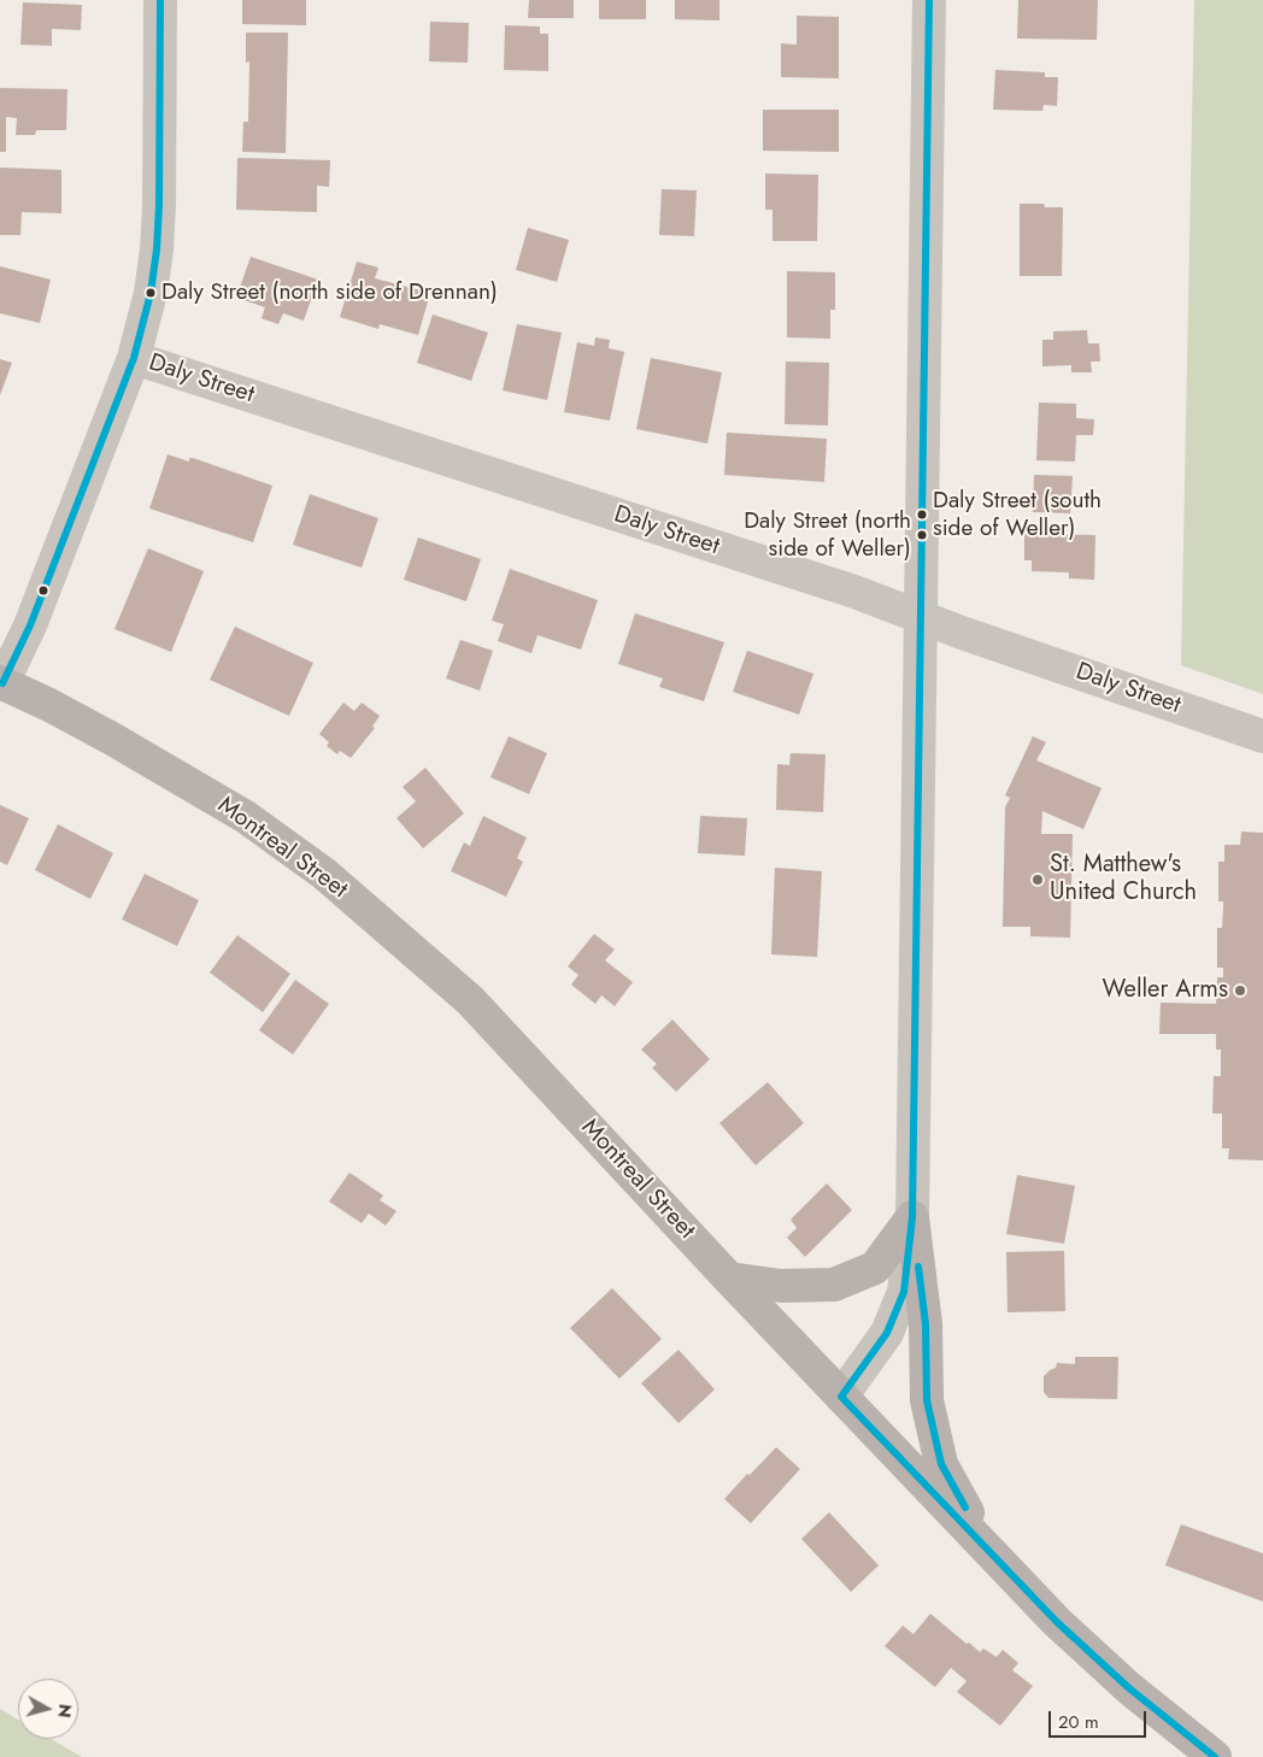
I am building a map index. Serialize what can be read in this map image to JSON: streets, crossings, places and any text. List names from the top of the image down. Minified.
{"streets":{"main road":["Montreal Street"],"street":["Daly Street"]},"places":["Daly Street (north side of Drennan)","Daly Street (south side of Weller)","Daly Street (north side of Weller)","St. Matthew's United Church","Weller Arms"],"scale_bar":"20 m","north":"right"}
